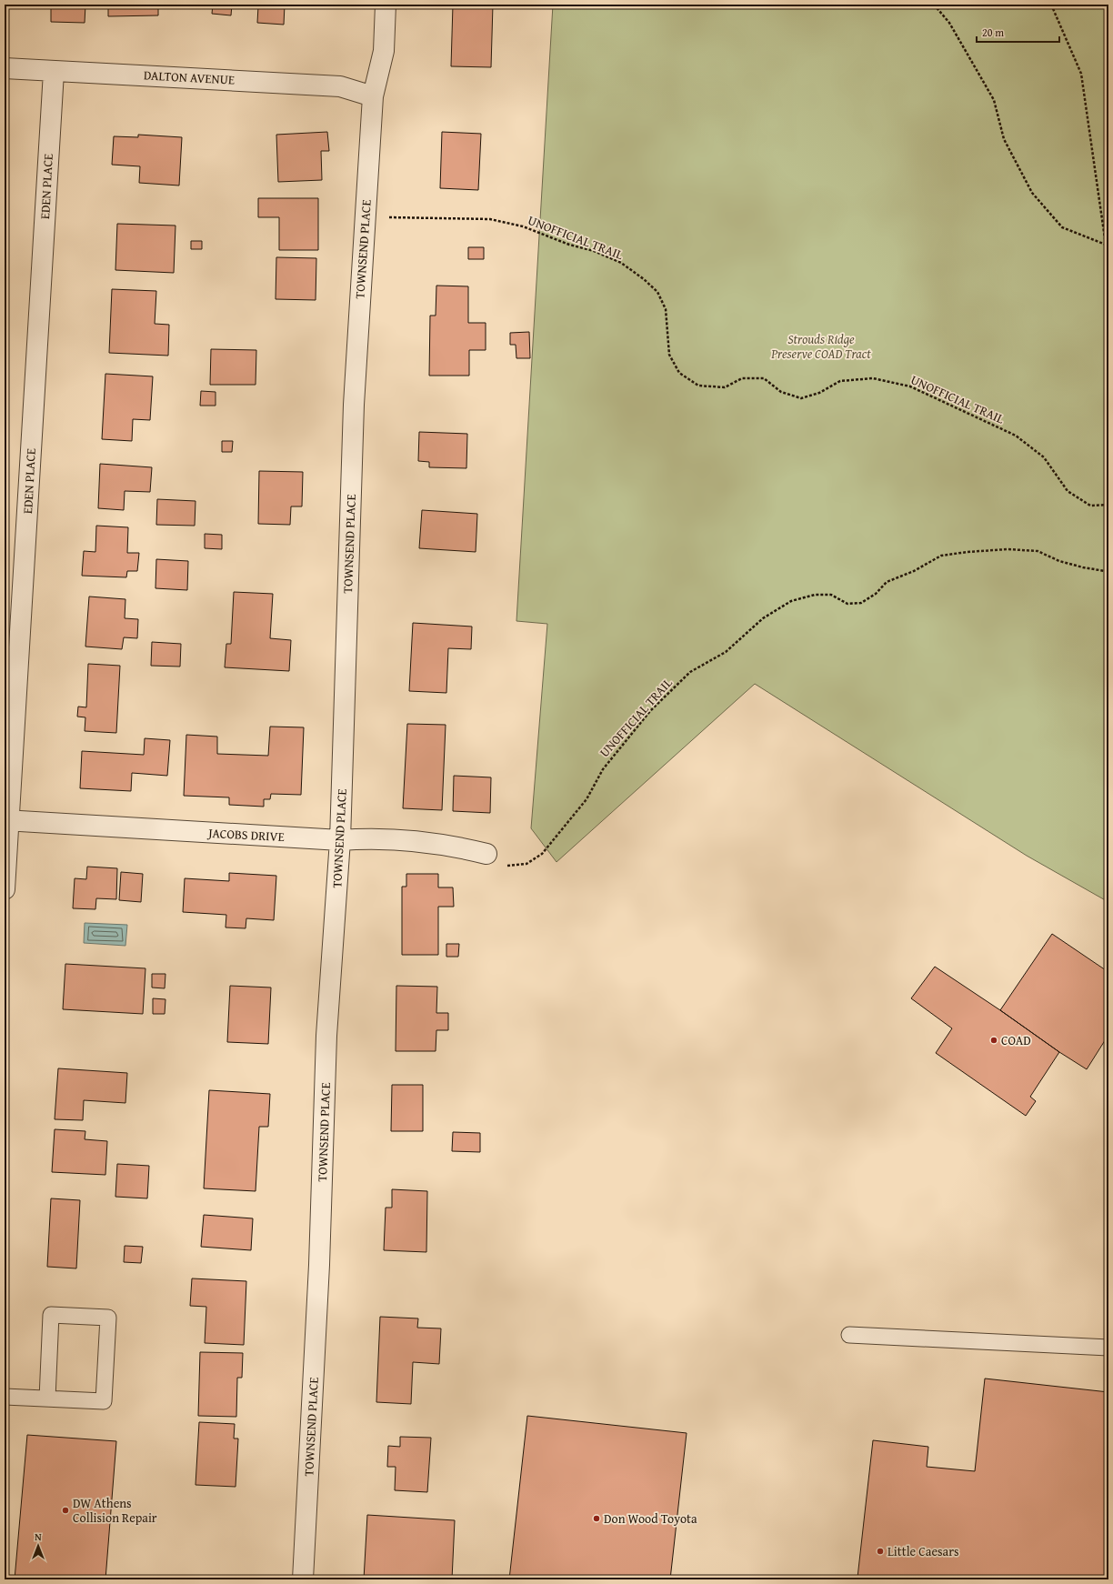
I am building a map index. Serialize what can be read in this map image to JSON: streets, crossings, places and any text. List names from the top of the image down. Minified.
{"streets":{"street":["DALTON AVENUE","EDEN PLACE","TOWNSEND PLACE","JACOBS DRIVE"],"path":["UNOFFICIAL TRAIL"]},"crossings":[["DALTON AVENUE","EDEN PLACE"],["DALTON AVENUE","TOWNSEND PLACE"],["EDEN PLACE","JACOBS DRIVE"],["UNOFFICIAL TRAIL","TOWNSEND PLACE"],["UNOFFICIAL TRAIL","JACOBS DRIVE"],["TOWNSEND PLACE","JACOBS DRIVE"]],"parks":["Strouds Ridge Preserve COAD Tract"],"places":["COAD","DW Athens Collision Repair","Don Wood Toyota","Little Caesars"],"scale_bar":"20 m","north":"top"}
